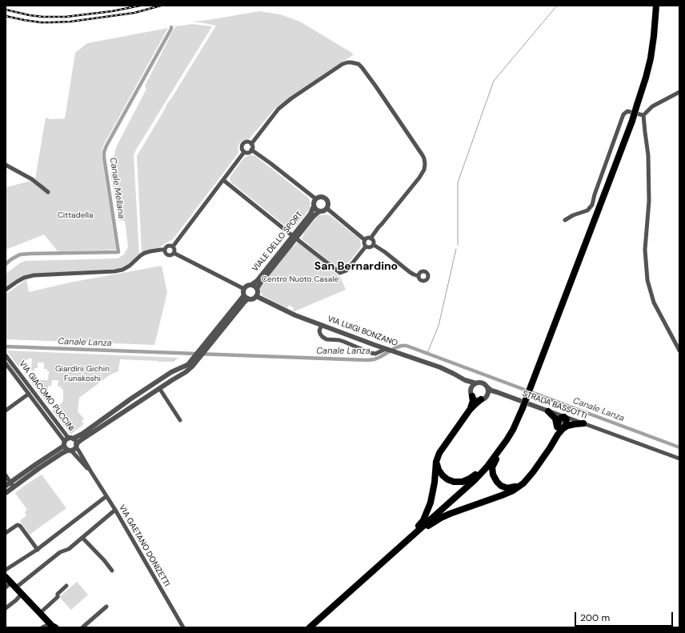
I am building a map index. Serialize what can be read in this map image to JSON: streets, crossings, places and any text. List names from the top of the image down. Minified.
{"streets":{"street":["VIALE DELLO SPORT","VIA LUIGI BONZANO","VIA GIACOMO PUCCINI","STRADA BASSOTTI","VIA GAETANO DONIZETTI"]},"crossings":[["VIALE DELLO SPORT","VIA LUIGI BONZANO"],["VIA LUIGI BONZANO","STRADA BASSOTTI"],["VIA GIACOMO PUCCINI","VIA GAETANO DONIZETTI"]],"districts":["San Bernardino"],"water":["Canale Mellana","Canale Lanza"],"parks":["Cittadella","Centro Nuoto Casale","Giardini Gichin Funakoshi"],"scale_bar":"200 m"}
